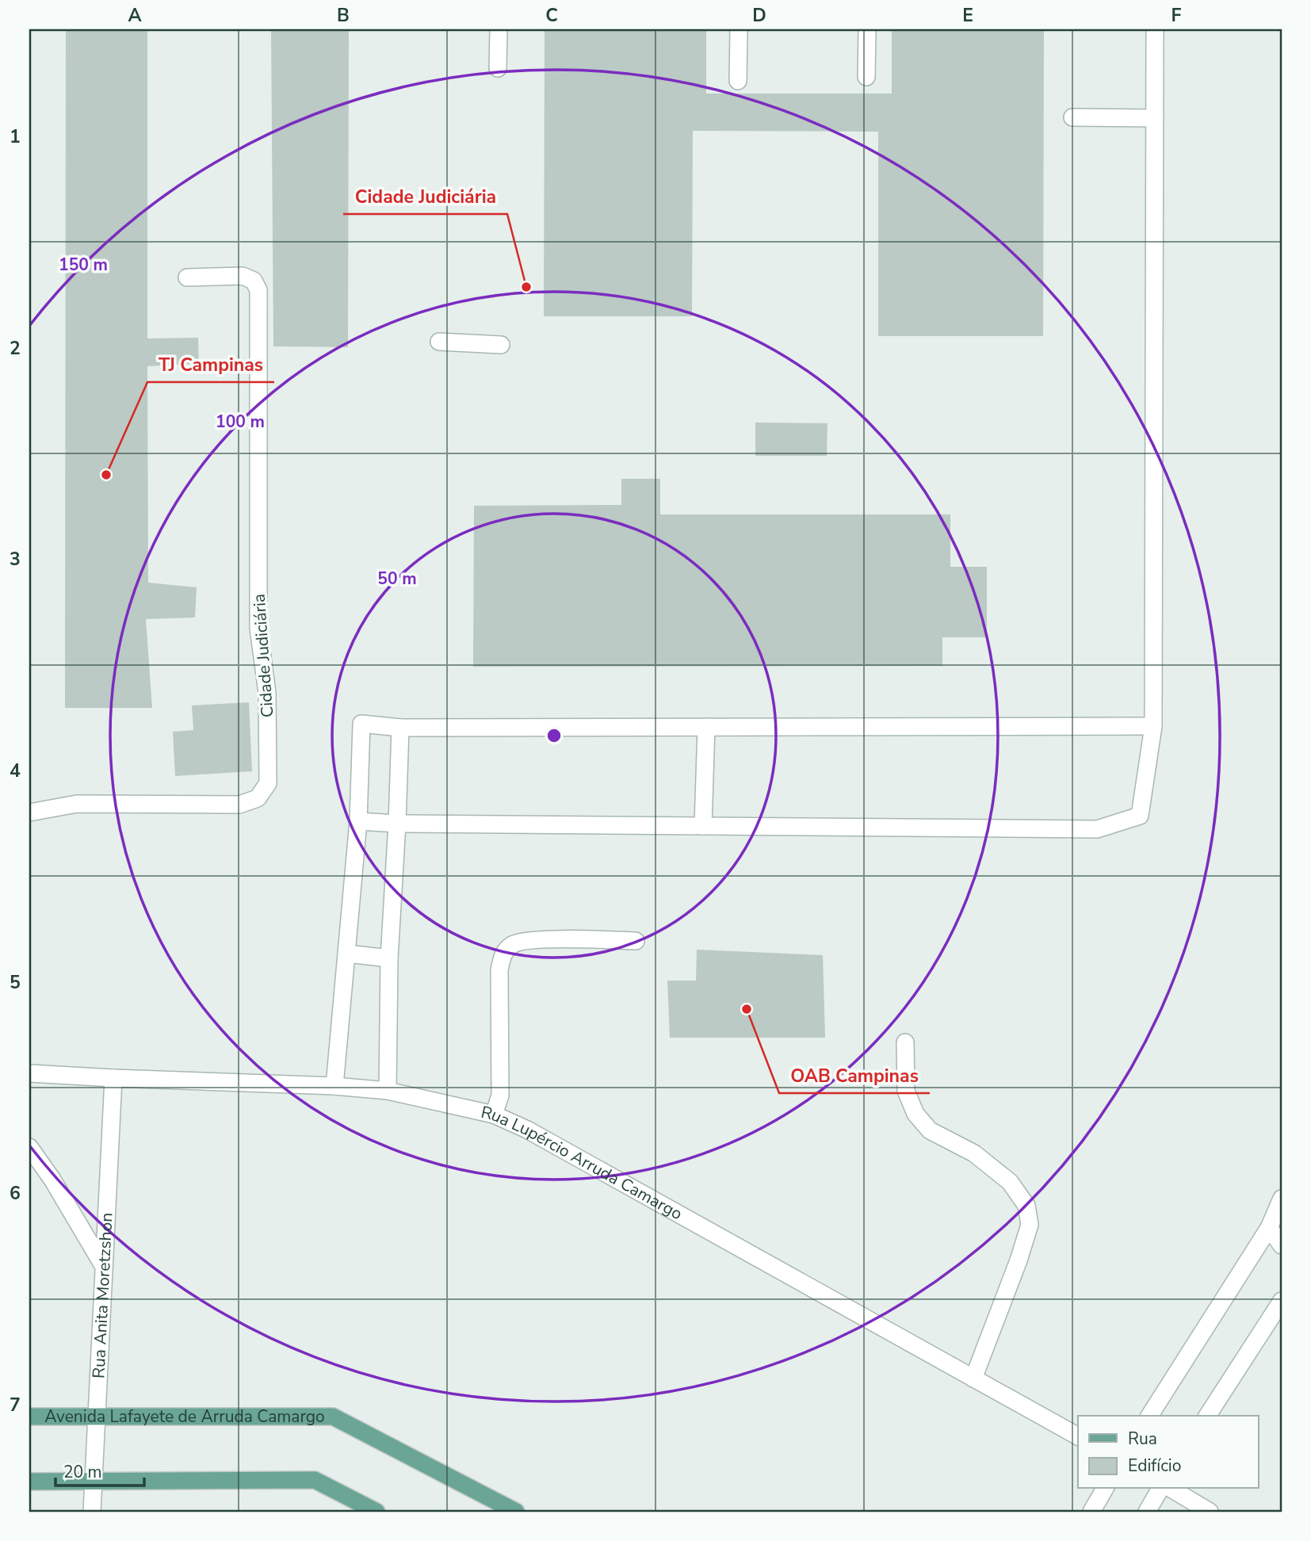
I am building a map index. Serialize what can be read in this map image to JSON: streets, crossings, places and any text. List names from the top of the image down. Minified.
{"streets":{"main road":["Avenida Lafayete de Arruda Camargo"],"street":["Cidade Judiciária","Rua Lupércio Arruda Camargo","Rua Anita Moretzshon"]},"crossings":[["Rua Lupércio Arruda Camargo","Rua Anita Moretzshon"],["Rua Anita Moretzshon","Avenida Lafayete de Arruda Camargo"]],"places":["Cidade Judiciária","TJ Campinas","OAB Campinas"],"legend":["Rua","Edifício"],"scale_bar":"20 m","grid":{"columns":["A","B","C","D","E","F"],"rows":["1","2","3","4","5","6","7"]},"rings":["150 m","100 m","50 m"]}
